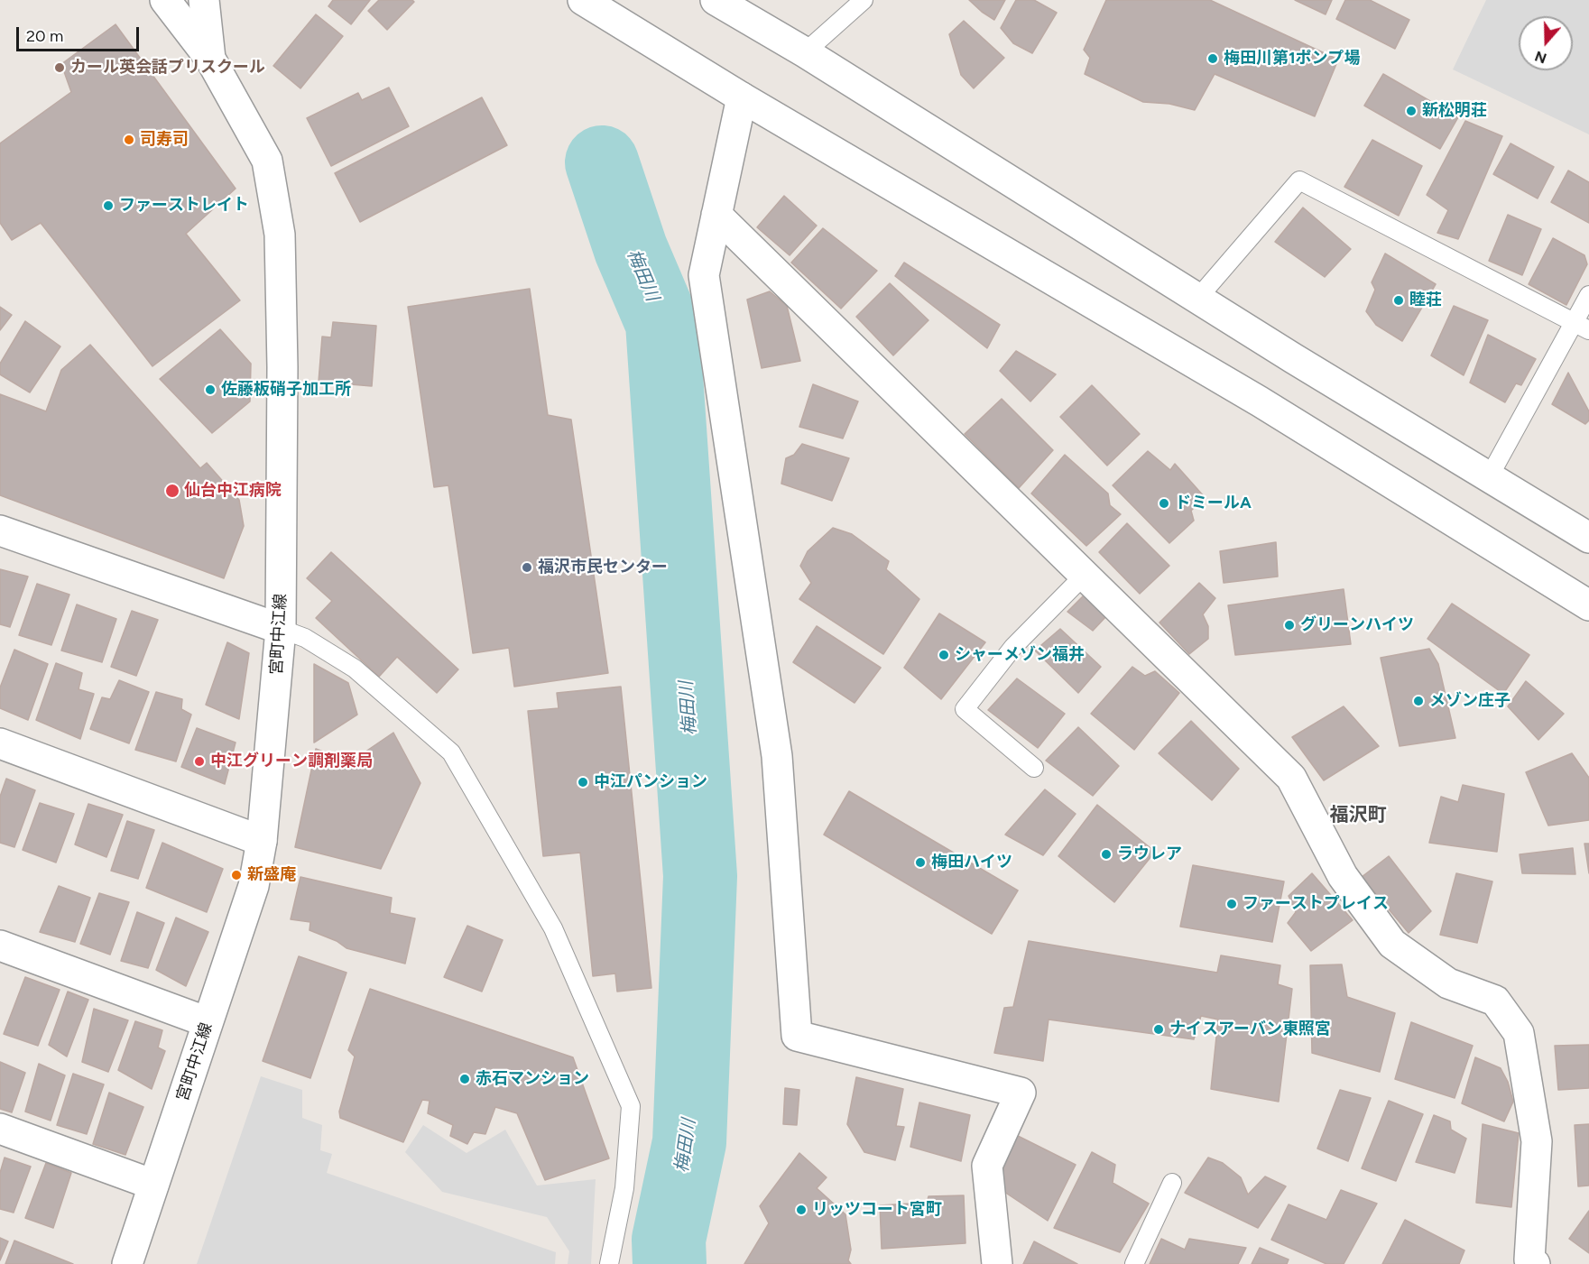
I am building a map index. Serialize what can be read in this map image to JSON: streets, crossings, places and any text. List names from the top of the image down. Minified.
{"streets":{"street":["宮町中江線"]},"districts":["福沢町"],"water":["梅田川"],"places":["梅田川第1ポンプ場","カール英会話プリスクール","新松明荘","司寿司","ファーストレイト","睦荘","佐藤板硝子加工所","仙台中江病院","ドミールA","福沢市民センター","グリーンハイツ","シャーメゾン福井","メゾン庄子","中江グリーン調剤薬局","中江パンション","ラウレア","梅田ハイツ","新盛庵","ファーストプレイス","ナイスアーバン東照宮","赤石マンション","リッツコート宮町"],"scale_bar":"20 m","north":"bottom"}
